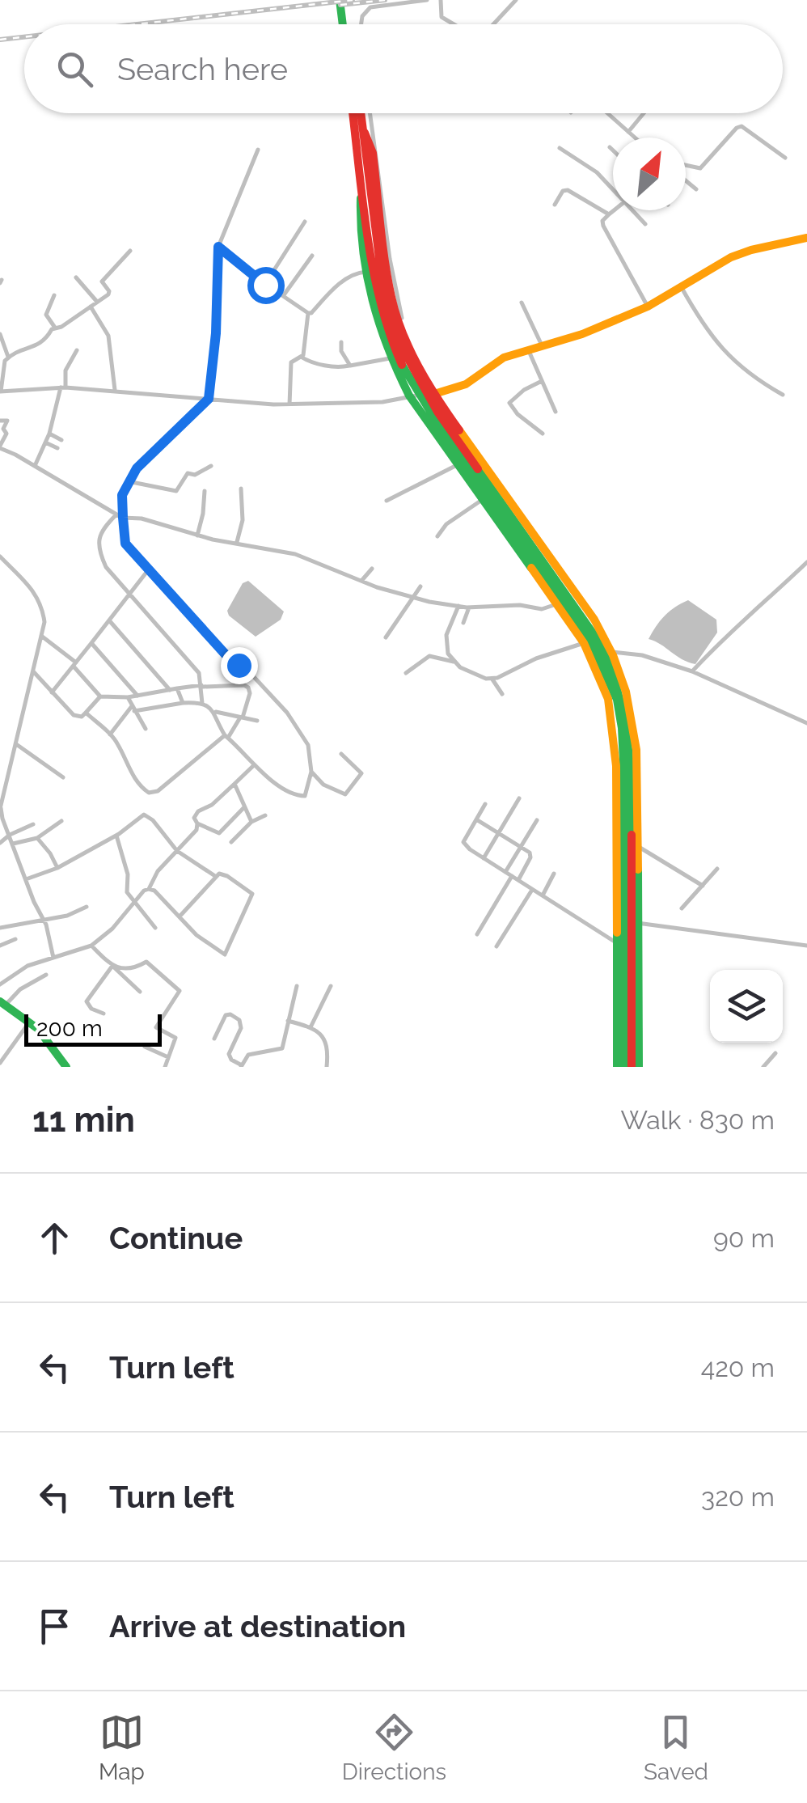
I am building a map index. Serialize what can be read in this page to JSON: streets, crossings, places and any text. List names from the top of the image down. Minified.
{"scale_bar":"200 m","north":"top right","page":{"search":"Search here","scale":"200 m","heading":["11 min","Walk · 830 m"],"list":[["Continue","90 m"],["Turn left","420 m"],["Turn left","320 m"],"Arrive at destination"],"nav":["Map","Directions","Saved"]}}
